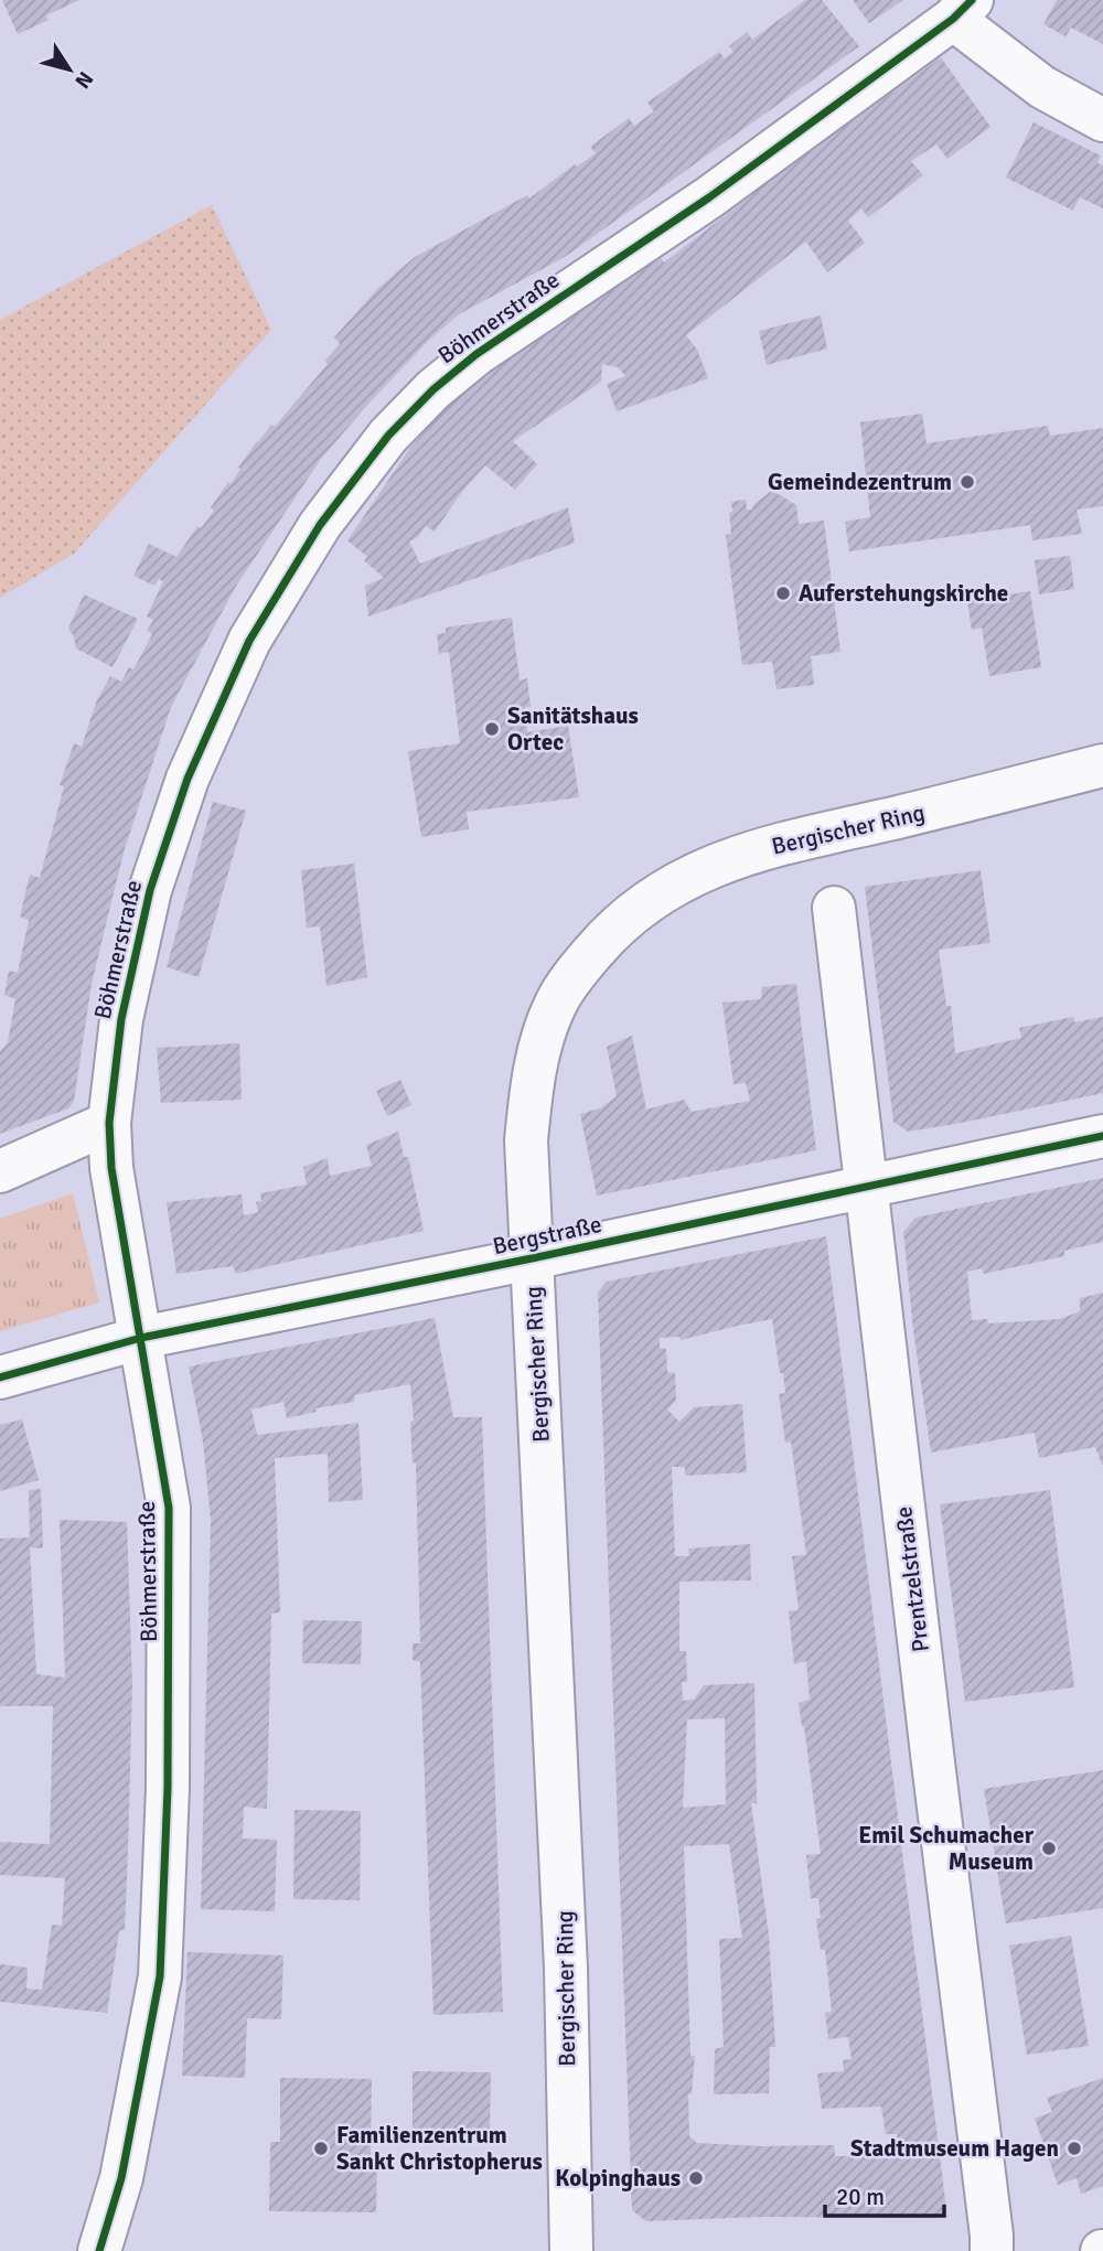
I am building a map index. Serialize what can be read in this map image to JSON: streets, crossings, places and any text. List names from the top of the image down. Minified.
{"streets":{"street":["Böhmerstraße","Bergischer Ring","Bergstraße","Prentzelstraße"]},"crossings":[["Böhmerstraße","Bergstraße"],["Bergischer Ring","Bergstraße"],["Bergstraße","Prentzelstraße"]],"places":["Gemeindezentrum","Auferstehungskirche","Sanitätshaus Ortec","Emil Schumacher Museum","Familienzentrum Sankt Christopherus","Stadtmuseum Hagen","Kolpinghaus"],"scale_bar":"20 m","north":"bottom right"}
